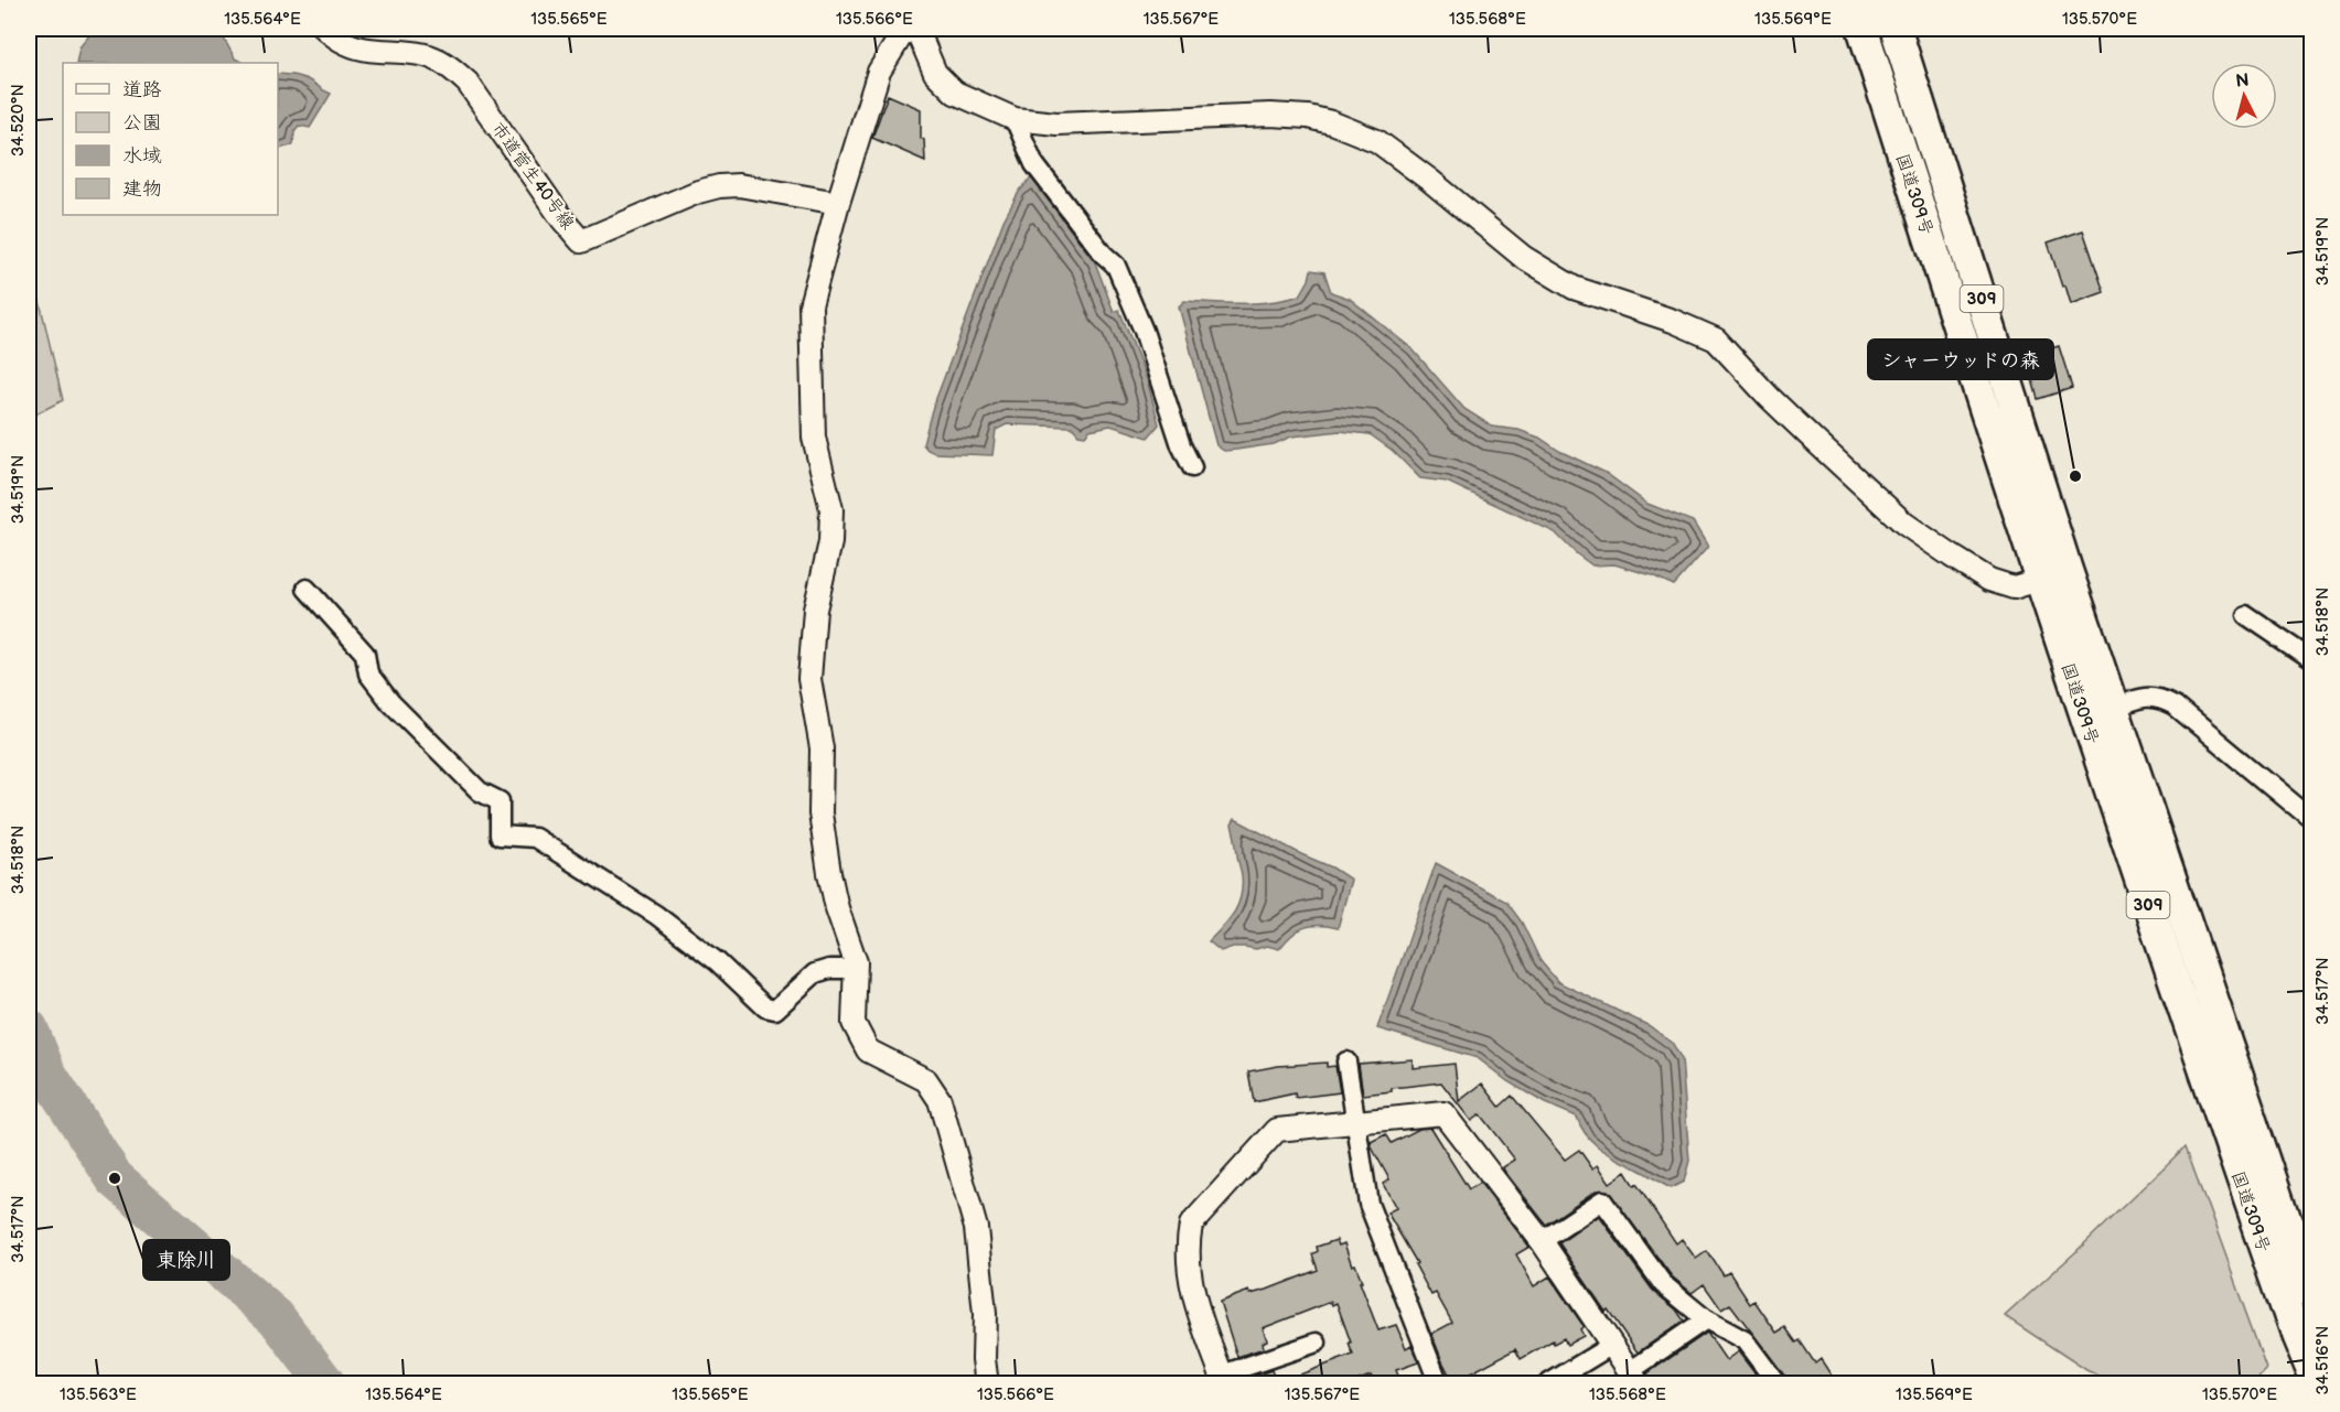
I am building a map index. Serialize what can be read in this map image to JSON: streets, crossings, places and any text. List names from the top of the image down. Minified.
{"streets":{"highway":["国道309号","309"],"street":["市道菅生40号線"]},"places":["シャーウッドの森","東除川"],"legend":["道路","公園","水域","建物"],"north":"top","coordinates":["135.564°E","135.565°E","135.566°E","135.567°E","135.568°E","135.569°E","135.570°E","34.520°N","34.519°N","34.518°N","34.517°N","34.516°N","135.563°E"]}
